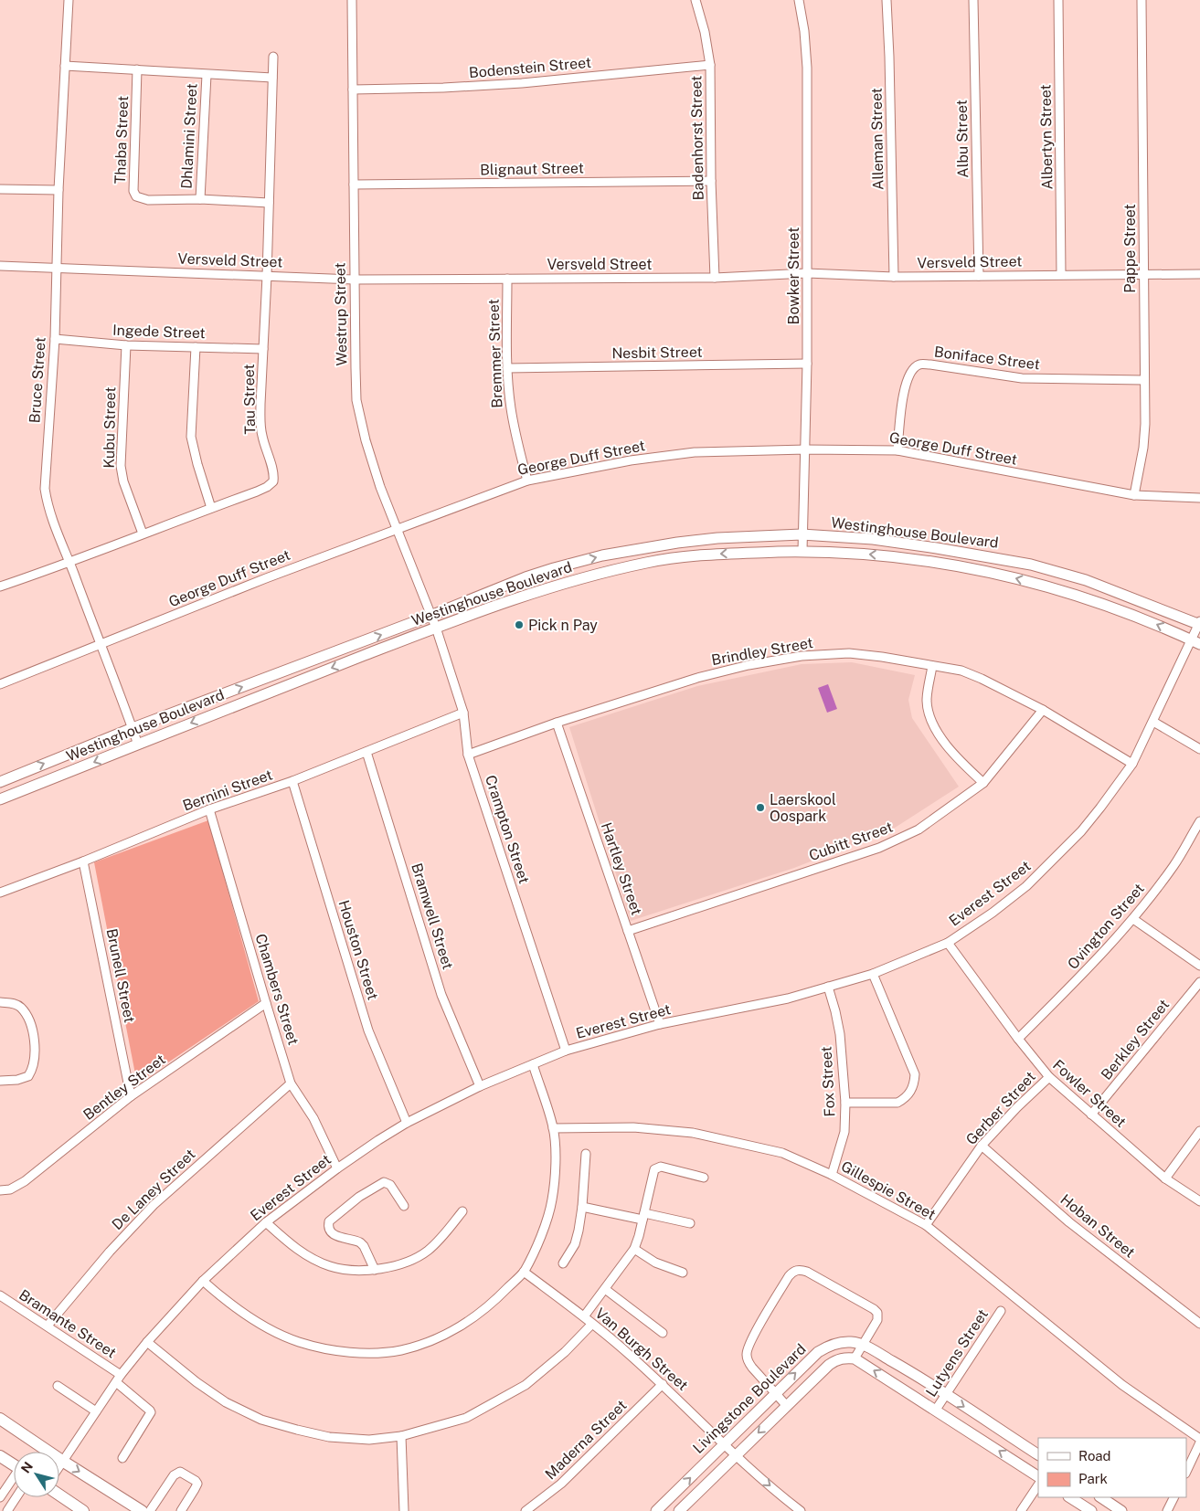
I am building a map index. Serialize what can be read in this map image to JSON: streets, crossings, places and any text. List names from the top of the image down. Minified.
{"streets":{"street":["Bodenstein Street","Dhlamini Street","Albertyn Street","Badenhorst Street","Alleman Street","Albu Street","Thaba Street","Blignaut Street","Pappe Street","Versveld Street","Bowker Street","Westrup Street","Ingede Street","Nesbit Street","Bremmer Street","Boniface Street","Bruce Street","Tau Street","Kubu Street","George Duff Street","Westinghouse Boulevard","Brindley Street","Bernini Street","Crampton Street","Cubitt Street","Hartley Street","Everest Street","Bramwell Street","Ovington Street","Houston Street","Brunell Street","Chambers Street","Berkley Street","Fox Street","Bentley Street","Fowler Street","Gerber Street","De Laney Street","Gillespie Street","Hoban Street","Bramante Street","Van Burgh Street","Lutyens Street","Livingstone Boulevard","Maderna Street"]},"crossings":[["Bodenstein Street","Badenhorst Street"],["Bodenstein Street","Westrup Street"],["Dhlamini Street","Thaba Street"],["Albertyn Street","Versveld Street"],["Badenhorst Street","Blignaut Street"],["Badenhorst Street","Versveld Street"],["Alleman Street","Versveld Street"],["Albu Street","Versveld Street"],["Blignaut Street","Westrup Street"],["Pappe Street","Versveld Street"],["Pappe Street","Boniface Street"],["Pappe Street","George Duff Street"],["Versveld Street","Bowker Street"],["Versveld Street","Westrup Street"],["Versveld Street","Bremmer Street"],["Versveld Street","Bruce Street"],["Versveld Street","Tau Street"],["Bowker Street","Nesbit Street"],["Bowker Street","George Duff Street"],["Bowker Street","Westinghouse Boulevard"],["Westrup Street","George Duff Street"],["Westrup Street","Westinghouse Boulevard"],["Westrup Street","Crampton Street"],["Ingede Street","Bruce Street"],["Ingede Street","Tau Street"],["Ingede Street","Kubu Street"],["Nesbit Street","Bremmer Street"],["Bremmer Street","George Duff Street"],["Boniface Street","George Duff Street"],["Bruce Street","Tau Street"],["Bruce Street","George Duff Street"],["Bruce Street","Westinghouse Boulevard"],["Tau Street","Kubu Street"],["Westinghouse Boulevard","Crampton Street"],["Westinghouse Boulevard","Everest Street"],["Brindley Street","Crampton Street"],["Brindley Street","Cubitt Street"],["Brindley Street","Hartley Street"],["Brindley Street","Everest Street"],["Bernini Street","Crampton Street"],["Bernini Street","Bramwell Street"],["Bernini Street","Houston Street"],["Bernini Street","Brunell Street"],["Bernini Street","Chambers Street"],["Crampton Street","Everest Street"],["Cubitt Street","Hartley Street"],["Hartley Street","Everest Street"],["Everest Street","Bramwell Street"],["Everest Street","Houston Street"],["Everest Street","Chambers Street"],["Everest Street","Fox Street"],["Everest Street","Fowler Street"],["Everest Street","Bramante Street"],["Ovington Street","Fowler Street"],["Brunell Street","Bentley Street"],["Chambers Street","Bentley Street"],["Chambers Street","De Laney Street"],["Berkley Street","Fowler Street"],["Fox Street","Gillespie Street"],["Fowler Street","Gerber Street"],["Gerber Street","Gillespie Street"],["Gerber Street","Hoban Street"],["De Laney Street","Bramante Street"],["Van Burgh Street","Livingstone Boulevard"],["Van Burgh Street","Maderna Street"],["Lutyens Street","Livingstone Boulevard"]],"places":["Pick n Pay","Laerskool Oospark"],"legend":["Road","Park"],"north":"top left"}
